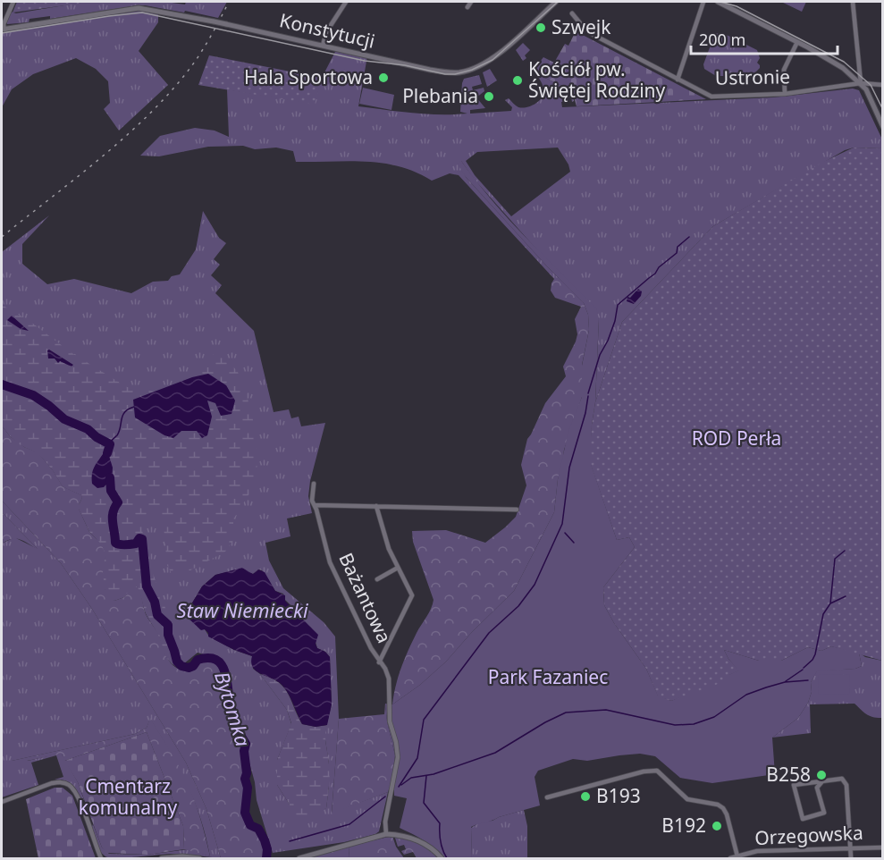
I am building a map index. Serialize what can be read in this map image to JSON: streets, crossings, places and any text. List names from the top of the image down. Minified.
{"streets":{"street":["Konstytucji","Ustronie","Bażantowa","Orzegowska"]},"water":["Staw Niemiecki","Bytomka"],"parks":["ROD Perła","Park Fazaniec","Cmentarz komunalny"],"places":["Szwejk","Hala Sportowa","Kościół pw. Świętej Rodziny","Plebania","B258","B193","B192"],"scale_bar":"200 m"}
